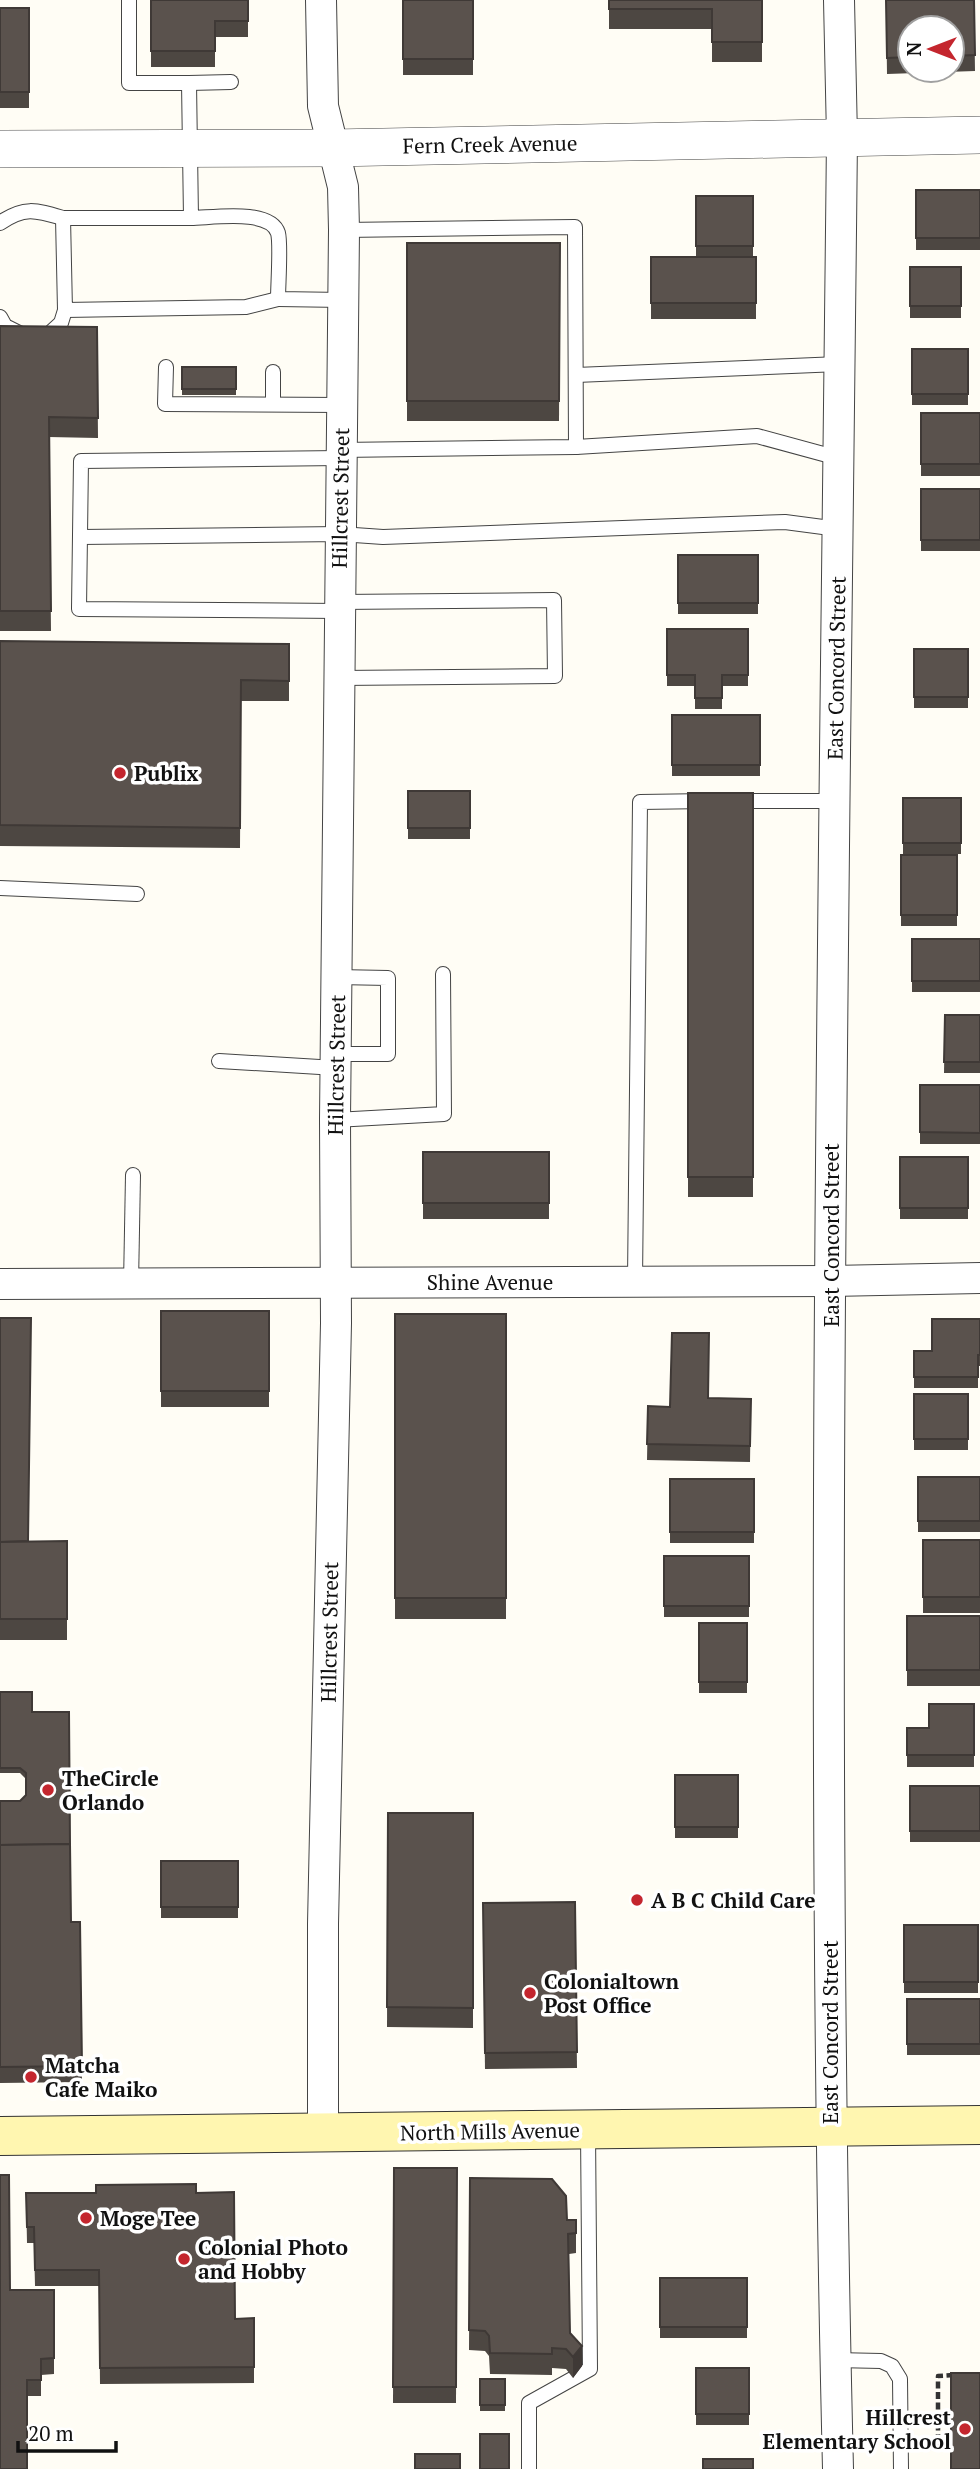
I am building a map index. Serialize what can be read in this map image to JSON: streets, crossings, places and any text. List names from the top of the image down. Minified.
{"streets":{"main road":["North Mills Avenue"],"street":["Fern Creek Avenue","Hillcrest Street","East Concord Street","Shine Avenue"]},"crossings":[["Fern Creek Avenue","Hillcrest Street"],["Fern Creek Avenue","East Concord Street"],["Hillcrest Street","Shine Avenue"],["Hillcrest Street","North Mills Avenue"],["East Concord Street","Shine Avenue"],["East Concord Street","North Mills Avenue"]],"places":["Publix","TheCircle Orlando","A B C Child Care","Colonialtown Post Office","Matcha Cafe Maiko","Moge Tee","Colonial Photo and Hobby","Hillcrest Elementary School"],"scale_bar":"20 m","north":"left"}
